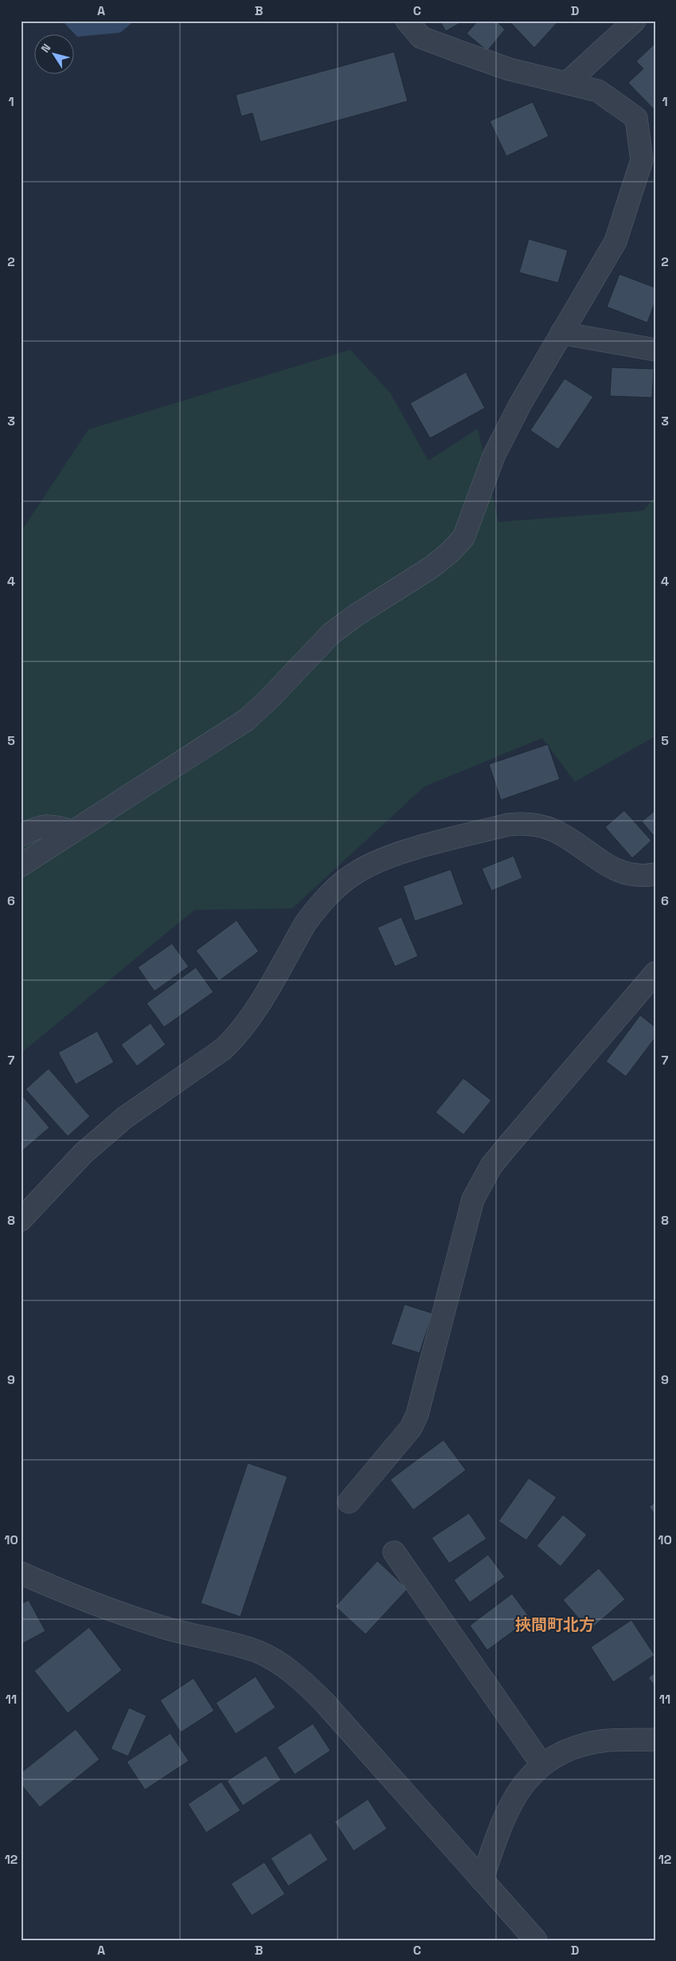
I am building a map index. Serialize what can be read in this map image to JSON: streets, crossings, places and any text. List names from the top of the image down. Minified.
{"districts":["挾間町北方"],"north":"top left","grid":{"columns":["A","B","C","D"],"rows":["1","2","3","4","5","6","7","8","9","10","11","12"]}}
